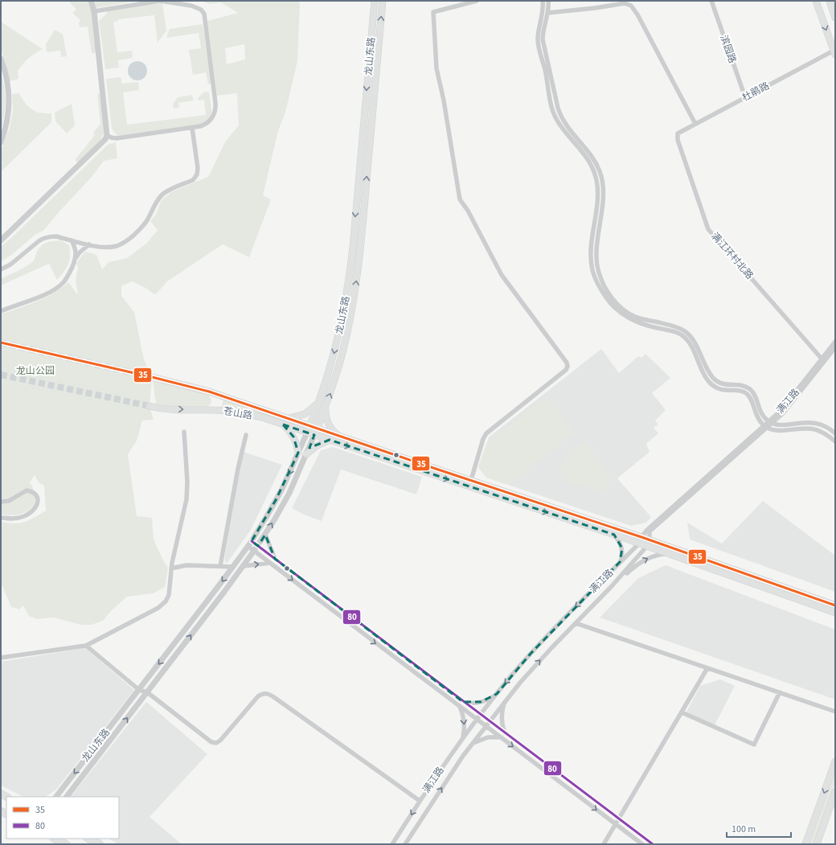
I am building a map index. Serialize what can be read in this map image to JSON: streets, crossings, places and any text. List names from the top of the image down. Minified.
{"streets":{"main road":["龙山东路","苍山路"],"street":["滨园路","杜鹃路","满江环村北路","满江路"]},"crossings":[["滨园路","杜鹃路"],["龙山东路","苍山路"],["杜鹃路","满江环村北路"],["满江环村北路","满江路"],["满江路","苍山路"]],"parks":["龙山公园"],"lines":["transit line 35","transit line 80"],"legend":["35","80"],"scale_bar":"100 m"}
